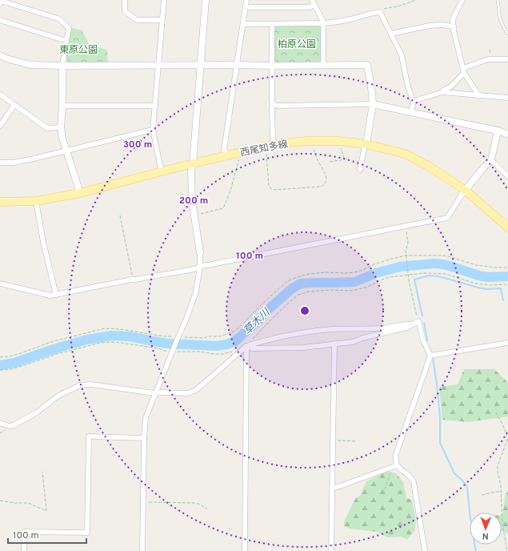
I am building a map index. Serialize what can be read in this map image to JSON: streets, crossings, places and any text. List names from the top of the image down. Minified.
{"streets":{"main road":["西尾知多線"]},"water":["草木川"],"parks":["柏原公園","東原公園"],"scale_bar":"100 m","north":"bottom","rings":["300 m","200 m","100 m"]}
